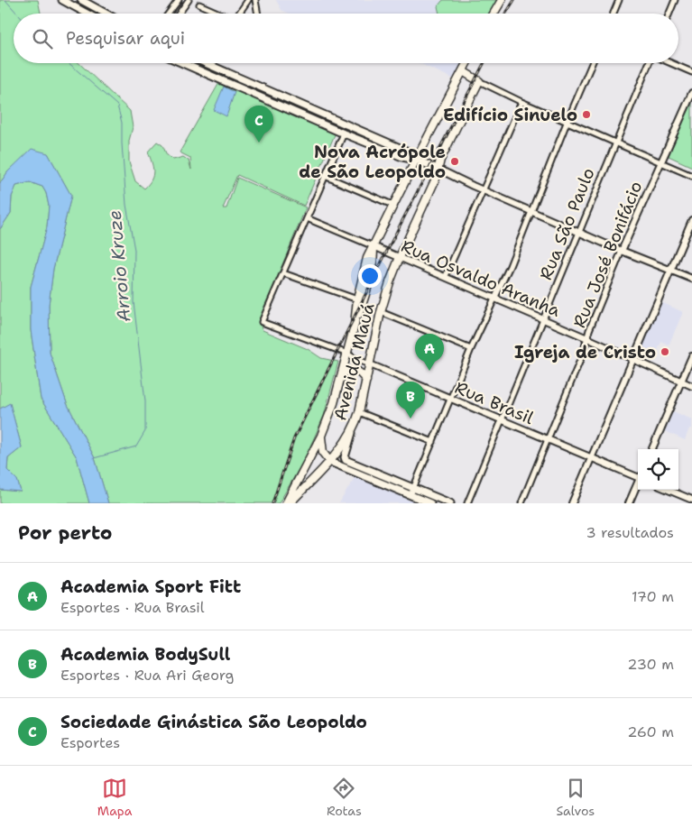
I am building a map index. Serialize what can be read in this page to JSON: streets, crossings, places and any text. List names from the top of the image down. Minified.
{"streets":{"main road":["Avenida Mauá"],"street":["Rua São Paulo","Rua José Bonifácio","Rua Osvaldo Aranha","Rua Brasil"]},"crossings":[["Rua São Paulo","Rua Osvaldo Aranha"],["Rua São Paulo","Rua Brasil"],["Rua José Bonifácio","Rua Osvaldo Aranha"],["Rua José Bonifácio","Rua Brasil"],["Rua Osvaldo Aranha","Avenida Mauá"],["Avenida Mauá","Rua Brasil"]],"water":["Arroio Kruze"],"places":["Edifício Sinuelo","Nova Acrópole de São Leopoldo","Igreja de Cristo"],"page":{"search":"Pesquisar aqui","pins":["C","A","B"],"heading":["Por perto","3 resultados"],"list":[{"mark":"A","name":"Academia Sport Fitt","note":"Esportes · Rua Brasil","value":"170 m"},{"mark":"B","name":"Academia BodySull","note":"Esportes · Rua Ari Georg","value":"230 m"},{"mark":"C","name":"Sociedade Ginástica São Leopoldo","note":"Esportes","value":"260 m"}],"nav":["Mapa","Rotas","Salvos"]}}
